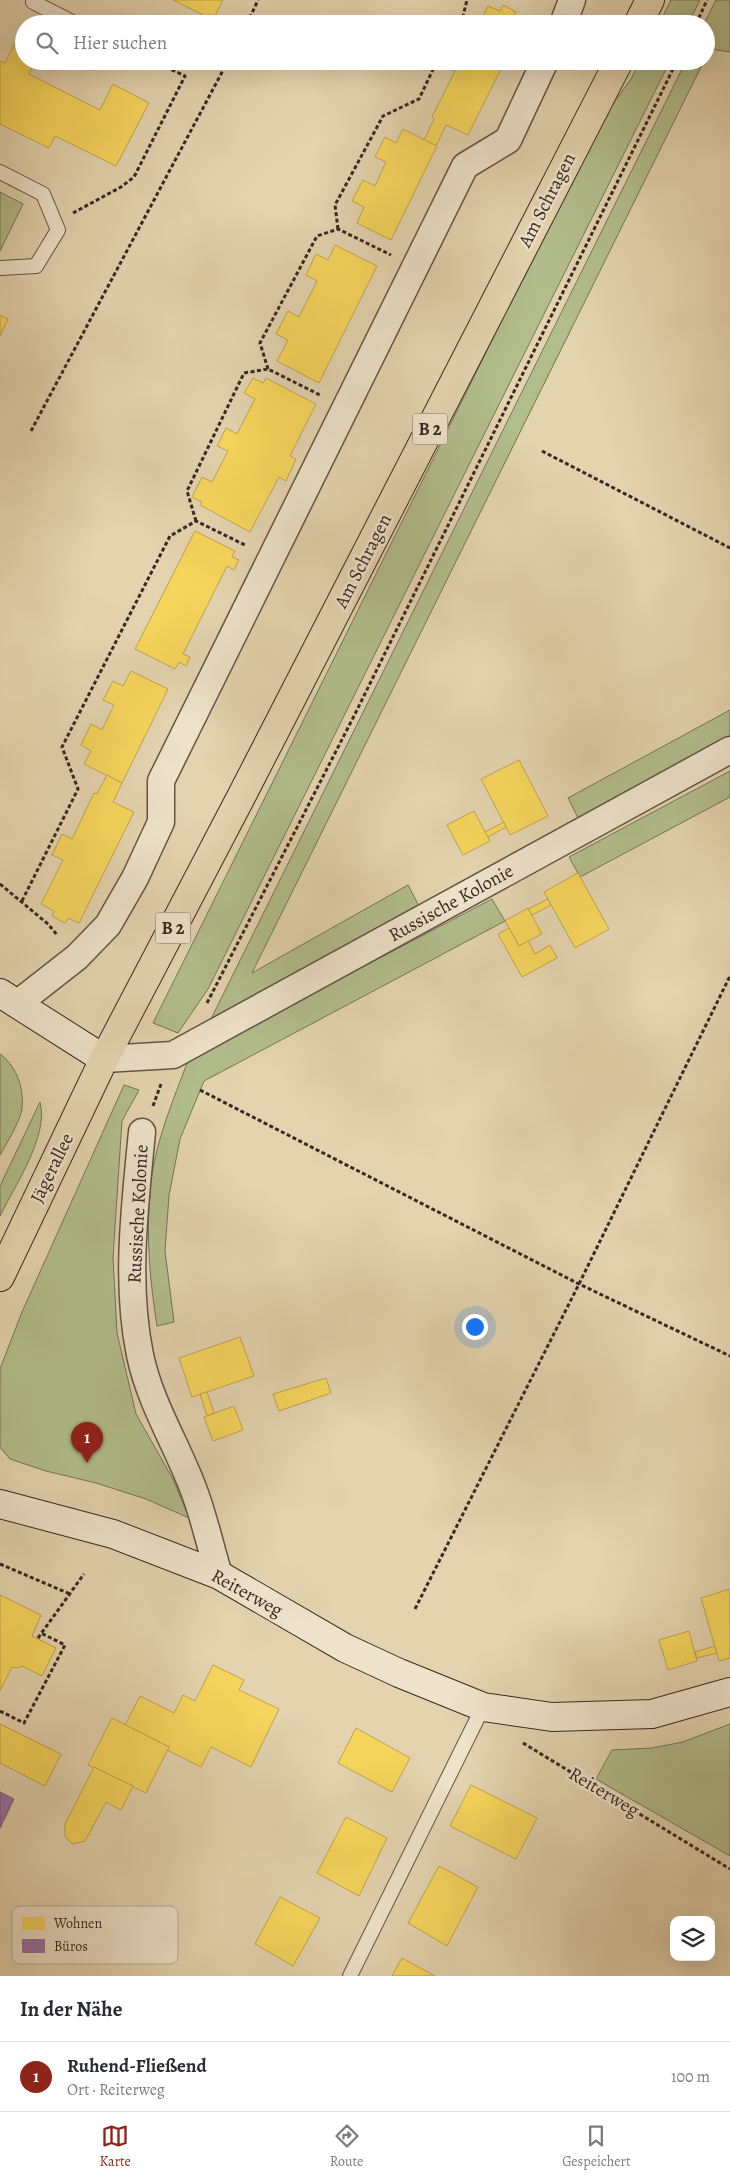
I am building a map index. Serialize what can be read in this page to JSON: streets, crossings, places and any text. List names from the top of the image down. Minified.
{"streets":{"main road":["Am Schragen","B 2","Jägerallee"],"street":["Russische Kolonie","Reiterweg"]},"crossings":[["Am Schragen","Russische Kolonie"],["Am Schragen","Jägerallee"],["Russische Kolonie","Jägerallee"],["Russische Kolonie","Reiterweg"]],"legend":["Wohnen","Büros"],"page":{"search":"Hier suchen","pins":"1","heading":"In der Nähe","list":[{"mark":"1","name":"Ruhend-Fließend","note":"Ort · Reiterweg","value":"100 m"}],"nav":["Karte","Route","Gespeichert"]}}
